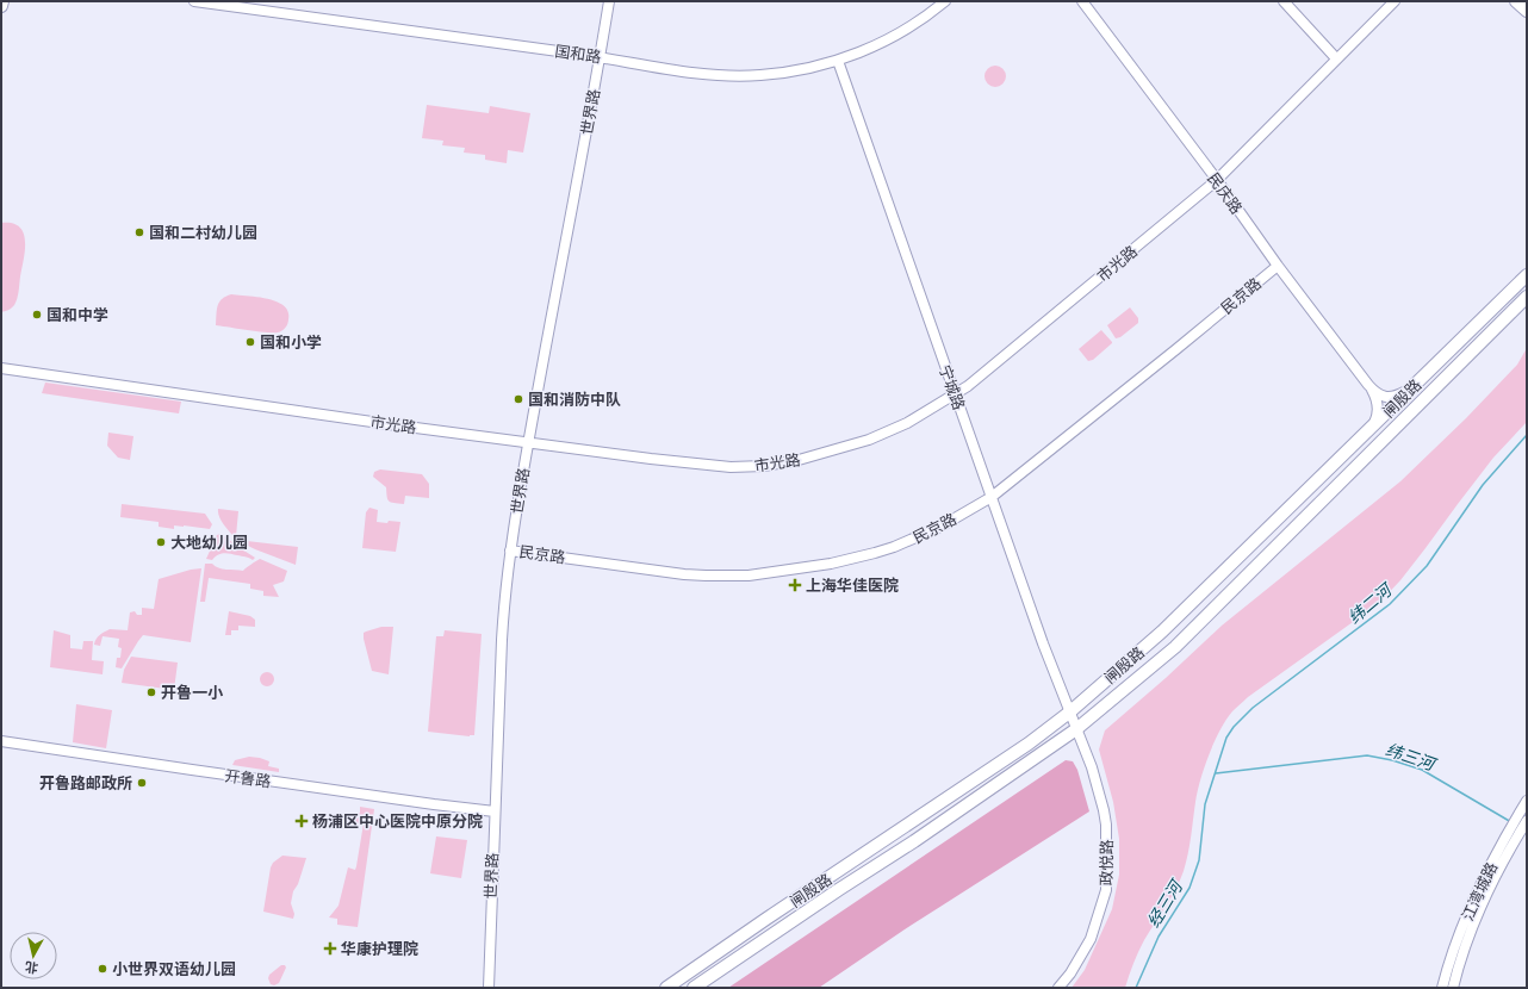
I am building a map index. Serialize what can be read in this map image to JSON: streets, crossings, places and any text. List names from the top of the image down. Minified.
{"streets":{"main road":["闸殷路"],"street":["国和路","世界路","民庆路","市光路","民京路","宁城路","开鲁路","政悦路","江湾城路"]},"crossings":[["国和路","世界路"],["国和路","宁城路"],["世界路","市光路"],["世界路","民京路"],["世界路","开鲁路"],["民庆路","市光路"],["民庆路","民京路"],["民庆路","闸殷路"],["市光路","宁城路"],["民京路","宁城路"],["宁城路","闸殷路"],["宁城路","政悦路"],["闸殷路","政悦路"]],"water":["纬二河","纬三河","经三河"],"places":{"other":["国和二村幼儿园","国和中学","国和小学","国和消防中队","大地幼儿园","开鲁一小","开鲁路邮政所","小世界双语幼儿园"],"health":["上海华佳医院","杨浦区中心医院中原分院","华康护理院"]},"north":"bottom"}
